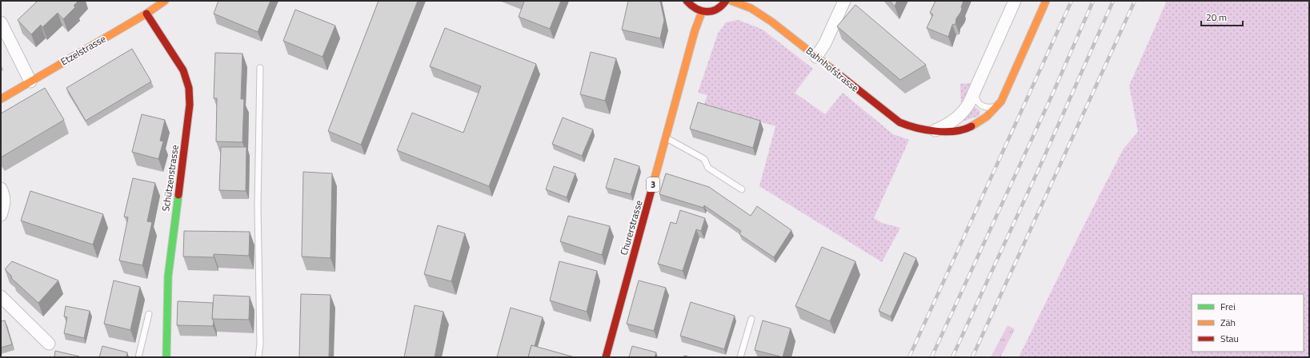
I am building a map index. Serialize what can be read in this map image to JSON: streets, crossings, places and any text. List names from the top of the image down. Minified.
{"streets":{"street":["Etzelstrasse","Bahnhofstrasse","Schützenstrasse","3","Churerstrasse"]},"crossings":[["Etzelstrasse","Schützenstrasse"]],"legend":["Frei","Zäh","Stau"],"scale_bar":"20 m"}
